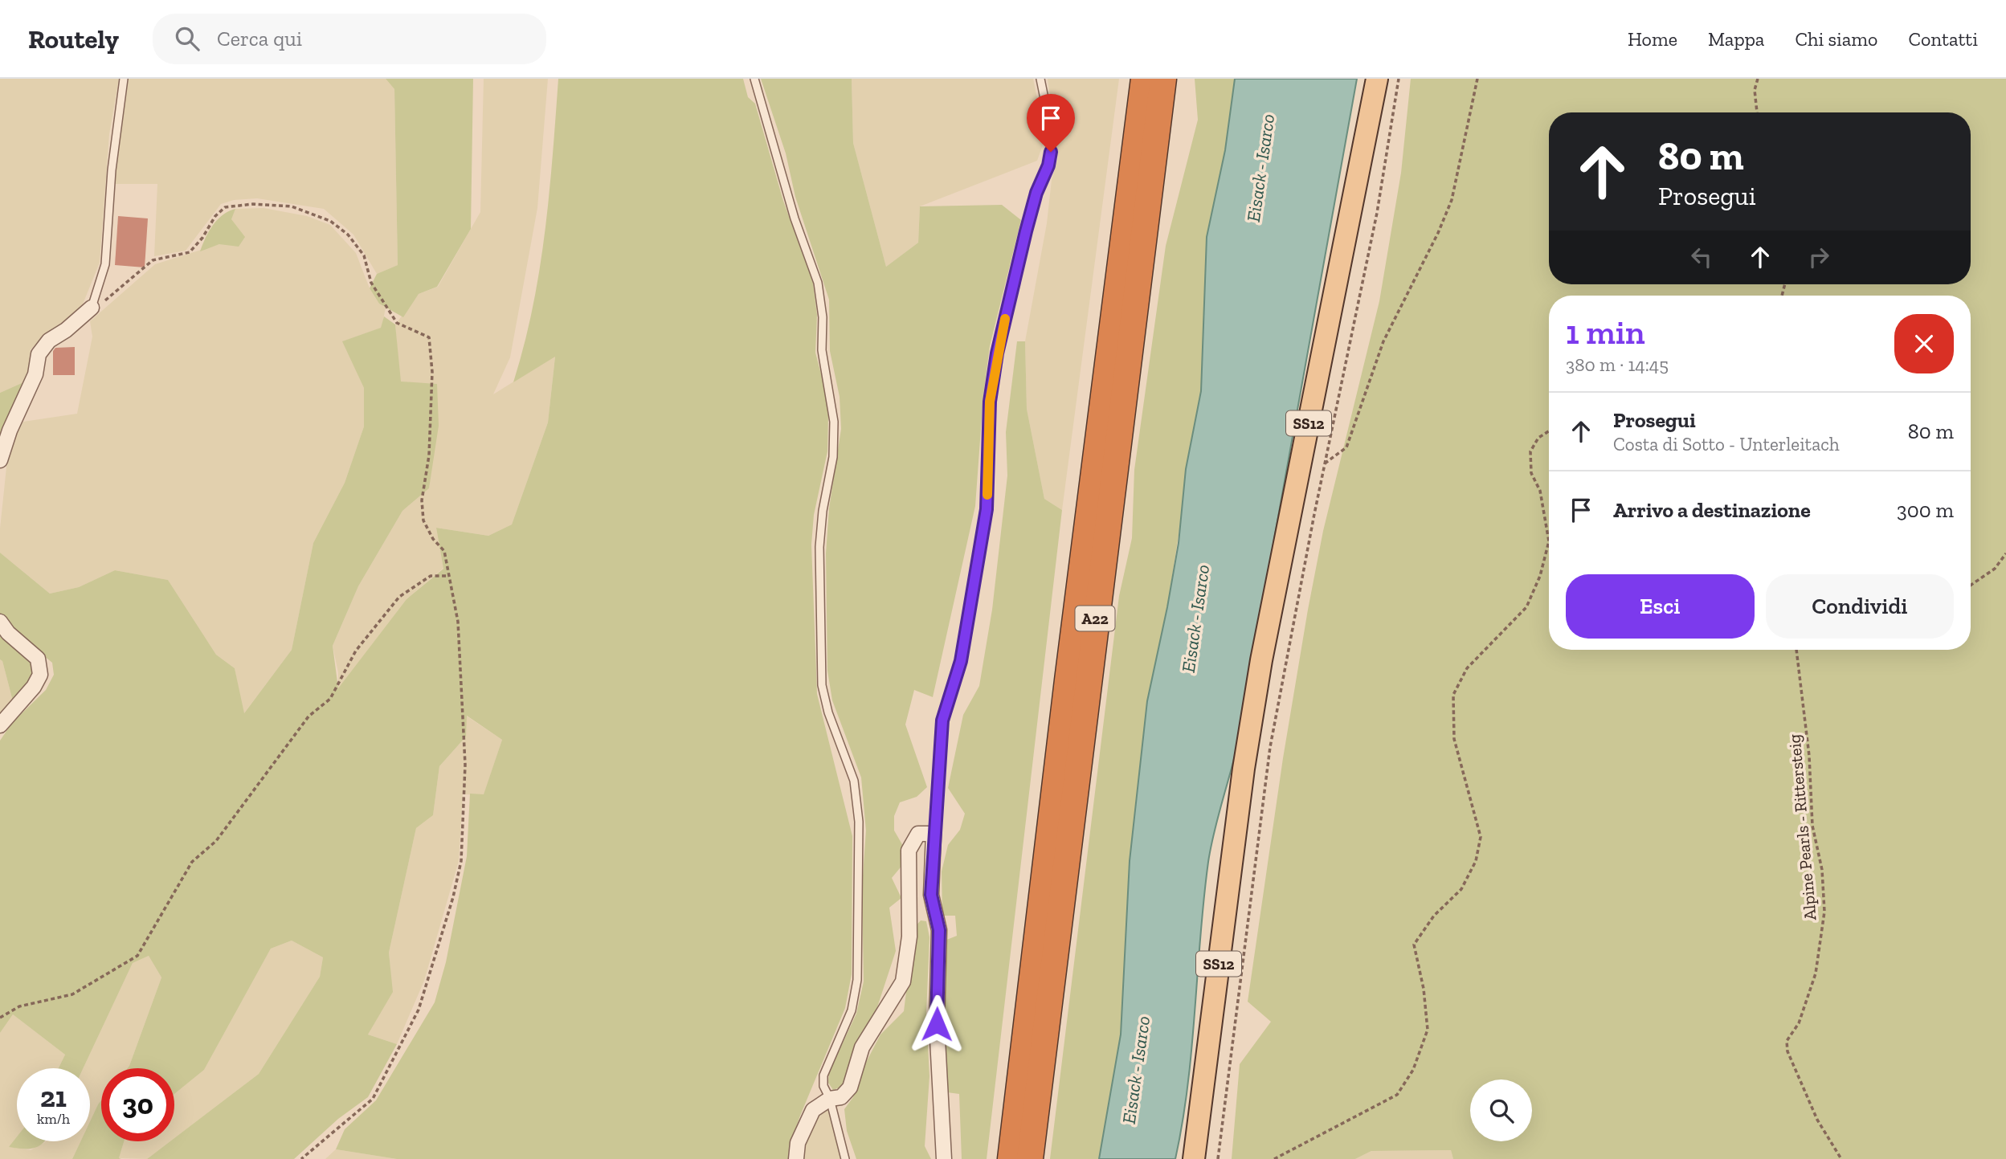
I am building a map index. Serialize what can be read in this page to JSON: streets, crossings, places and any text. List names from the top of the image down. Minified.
{"streets":{"highway":["A22"],"main road":["SS12"],"path":["Alpine Pearls - Rittersteig"]},"water":["Eisack - Isarco"],"page":{"header":"Routely","search":"Cerca qui","nav":["Home","Mappa","Chi siamo","Contatti"],"turn":["80 m","Prosegui"],"heading":["1 min","380 m · 14:45"],"list":[{"name":"Prosegui","note":"Costa di Sotto - Unterleitach","value":"80 m"},{"name":"Arrivo a destinazione","value":"300 m"}],"buttons":["Esci","Condividi"],"speed":"21 km/h","limit":"30"}}
